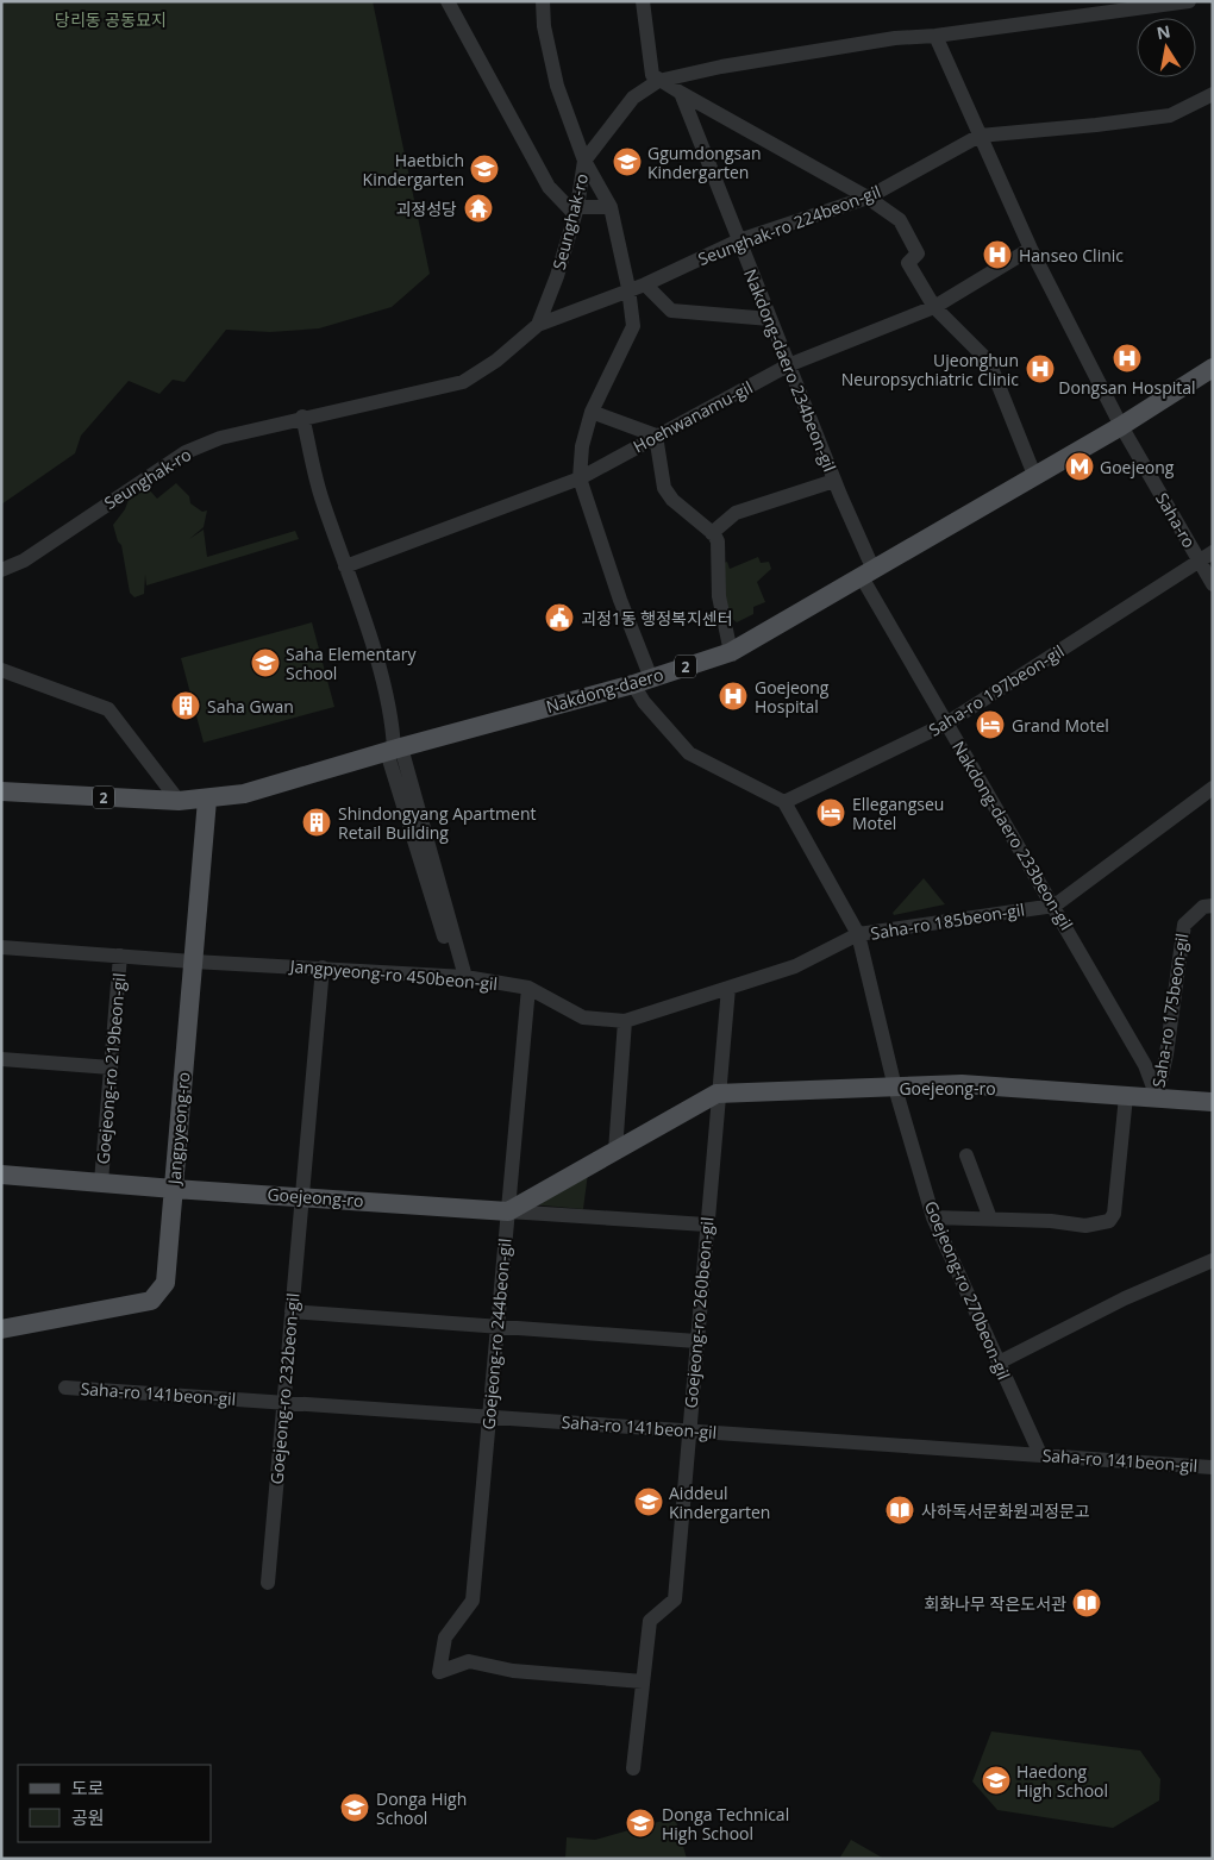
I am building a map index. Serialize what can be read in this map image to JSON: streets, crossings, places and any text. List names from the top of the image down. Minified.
{"streets":{"main road":["2","Nakdong-daero","Goejeong-ro","Jangpyeong-ro"],"street":["Seunghak-ro","Seunghak-ro 224beon-gil","Nakdong-daero 234beon-gil","Hoehwanamu-gil","Saha-ro","Saha-ro 197beon-gil","Nakdong-daero 233beon-gil","Saha-ro 185beon-gil","Jangpyeong-ro 450beon-gil","Saha-ro 175beon-gil","Goejeong-ro 219beon-gil","Goejeong-ro 270beon-gil","Goejeong-ro 260beon-gil","Goejeong-ro 244beon-gil","Goejeong-ro 232beon-gil","Saha-ro 141beon-gil"]},"crossings":[["Seunghak-ro","Seunghak-ro 224beon-gil"],["Seunghak-ro","Saha-ro"],["Seunghak-ro 224beon-gil","Nakdong-daero 234beon-gil"],["Seunghak-ro 224beon-gil","Saha-ro"],["Nakdong-daero 234beon-gil","Hoehwanamu-gil"],["Nakdong-daero 234beon-gil","Nakdong-daero"],["Nakdong-daero 234beon-gil","Nakdong-daero 233beon-gil"],["Hoehwanamu-gil","Saha-ro"],["Saha-ro","Nakdong-daero"],["Saha-ro","Saha-ro 197beon-gil"],["Nakdong-daero","Nakdong-daero 233beon-gil"],["Nakdong-daero","Jangpyeong-ro"],["Saha-ro 197beon-gil","Nakdong-daero 233beon-gil"],["Saha-ro 197beon-gil","Goejeong-ro 270beon-gil"],["Nakdong-daero 233beon-gil","Saha-ro 185beon-gil"],["Nakdong-daero 233beon-gil","Saha-ro 175beon-gil"],["Nakdong-daero 233beon-gil","Goejeong-ro"],["Saha-ro 185beon-gil","Jangpyeong-ro 450beon-gil"],["Saha-ro 185beon-gil","Goejeong-ro 270beon-gil"],["Jangpyeong-ro 450beon-gil","Goejeong-ro 219beon-gil"],["Jangpyeong-ro 450beon-gil","Jangpyeong-ro"],["Jangpyeong-ro 450beon-gil","Goejeong-ro 270beon-gil"],["Jangpyeong-ro 450beon-gil","Goejeong-ro 244beon-gil"],["Jangpyeong-ro 450beon-gil","Goejeong-ro 232beon-gil"],["Saha-ro 175beon-gil","Goejeong-ro"],["Goejeong-ro 219beon-gil","Goejeong-ro"],["Goejeong-ro","Jangpyeong-ro"],["Goejeong-ro","Goejeong-ro 270beon-gil"],["Goejeong-ro","Goejeong-ro 260beon-gil"],["Goejeong-ro","Goejeong-ro 244beon-gil"],["Goejeong-ro","Goejeong-ro 232beon-gil"],["Goejeong-ro 270beon-gil","Saha-ro 141beon-gil"],["Goejeong-ro 260beon-gil","Goejeong-ro 244beon-gil"],["Goejeong-ro 260beon-gil","Saha-ro 141beon-gil"],["Goejeong-ro 244beon-gil","Saha-ro 141beon-gil"],["Goejeong-ro 232beon-gil","Saha-ro 141beon-gil"]],"parks":["당리동 공동묘지"],"places":{"school or university":["Ggumdongsan Kindergarten","Haetbich Kindergarten","Saha Elementary School","Aiddeul Kindergarten","Haedong High School","Donga High School","Donga Technical High School"],"temple":["괴정성당"],"hospital":["Hanseo Clinic","Dongsan Hospital","Ujeonghun Neuropsychiatric Clinic","Goejeong Hospital"],"metro station":["Goejeong"],"public building":["괴정1동 행정복지센터"],"building":["Saha Gwan","Shindongyang Apartment Retail Building"],"hotel":["Grand Motel","Ellegangseu Motel"],"library":["사하독서문화원괴정문고","회화나무 작은도서관"]},"legend":["도로","공원"],"north":"top"}
